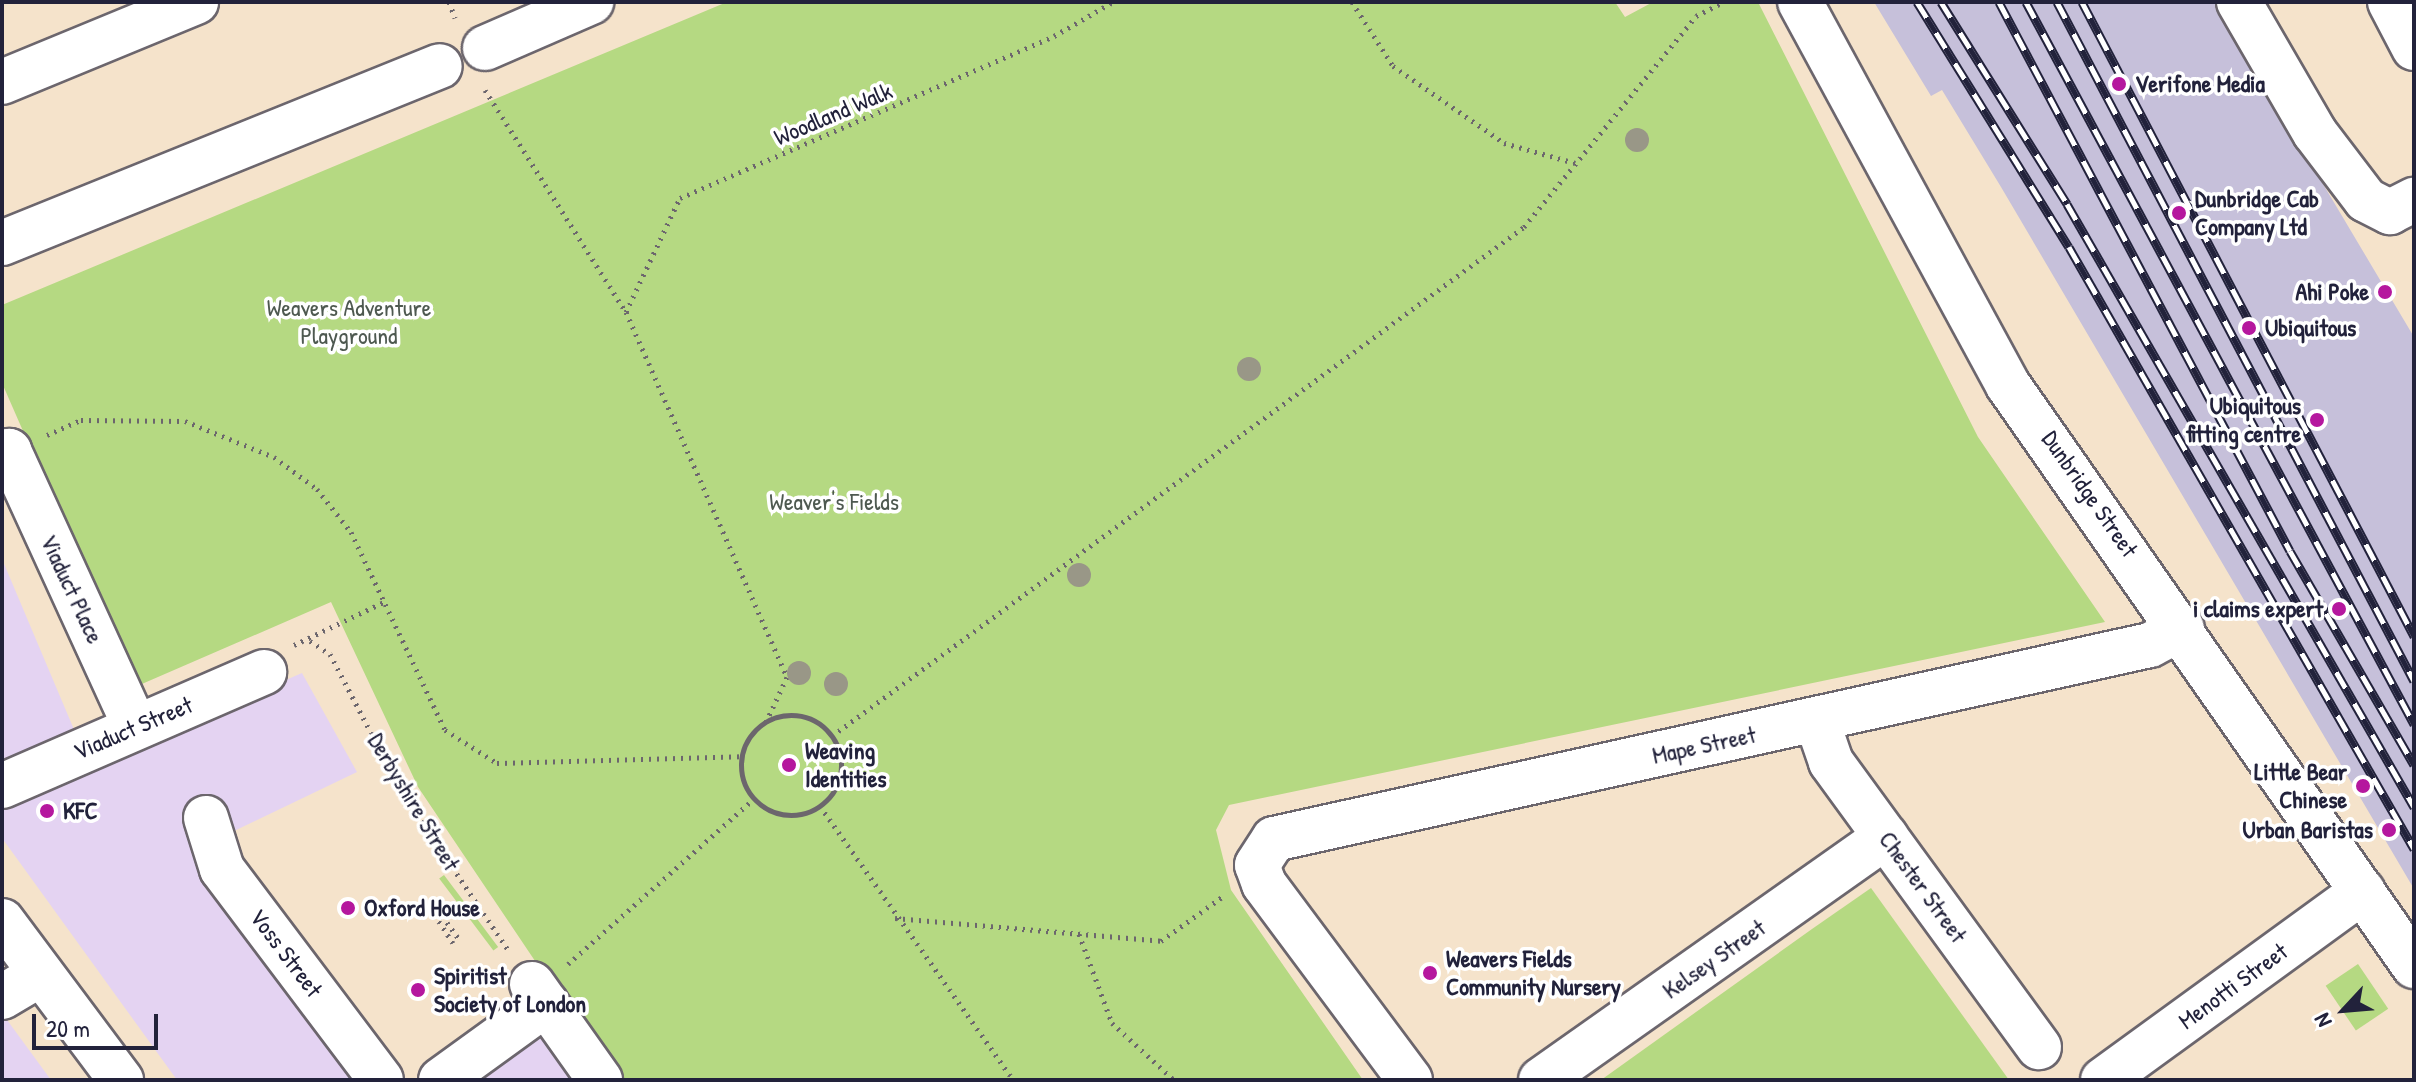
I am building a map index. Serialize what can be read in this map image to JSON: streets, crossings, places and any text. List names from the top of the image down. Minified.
{"streets":{"street":["Dunbridge Street","Viaduct Place","Viaduct Street","Mape Street","Chester Street","Voss Street","Kelsey Street","Menotti Street"],"path":["Woodland Walk","Derbyshire Street"]},"crossings":[["Dunbridge Street","Mape Street"],["Dunbridge Street","Menotti Street"],["Viaduct Place","Viaduct Street"],["Mape Street","Chester Street"],["Chester Street","Kelsey Street"]],"parks":["Weavers Adventure Playground","Weaver's Fields"],"places":["Verifone Media","Dunbridge Cab Company Ltd","Ahi Poke","Ubiquitous","Ubiquitous fitting centre","i claims expert","Weaving Identities","Little Bear Chinese","KFC","Urban Baristas","Oxford House","Weavers Fields Community Nursery","Spiritist Society of London"],"scale_bar":"20 m","north":"bottom left"}
